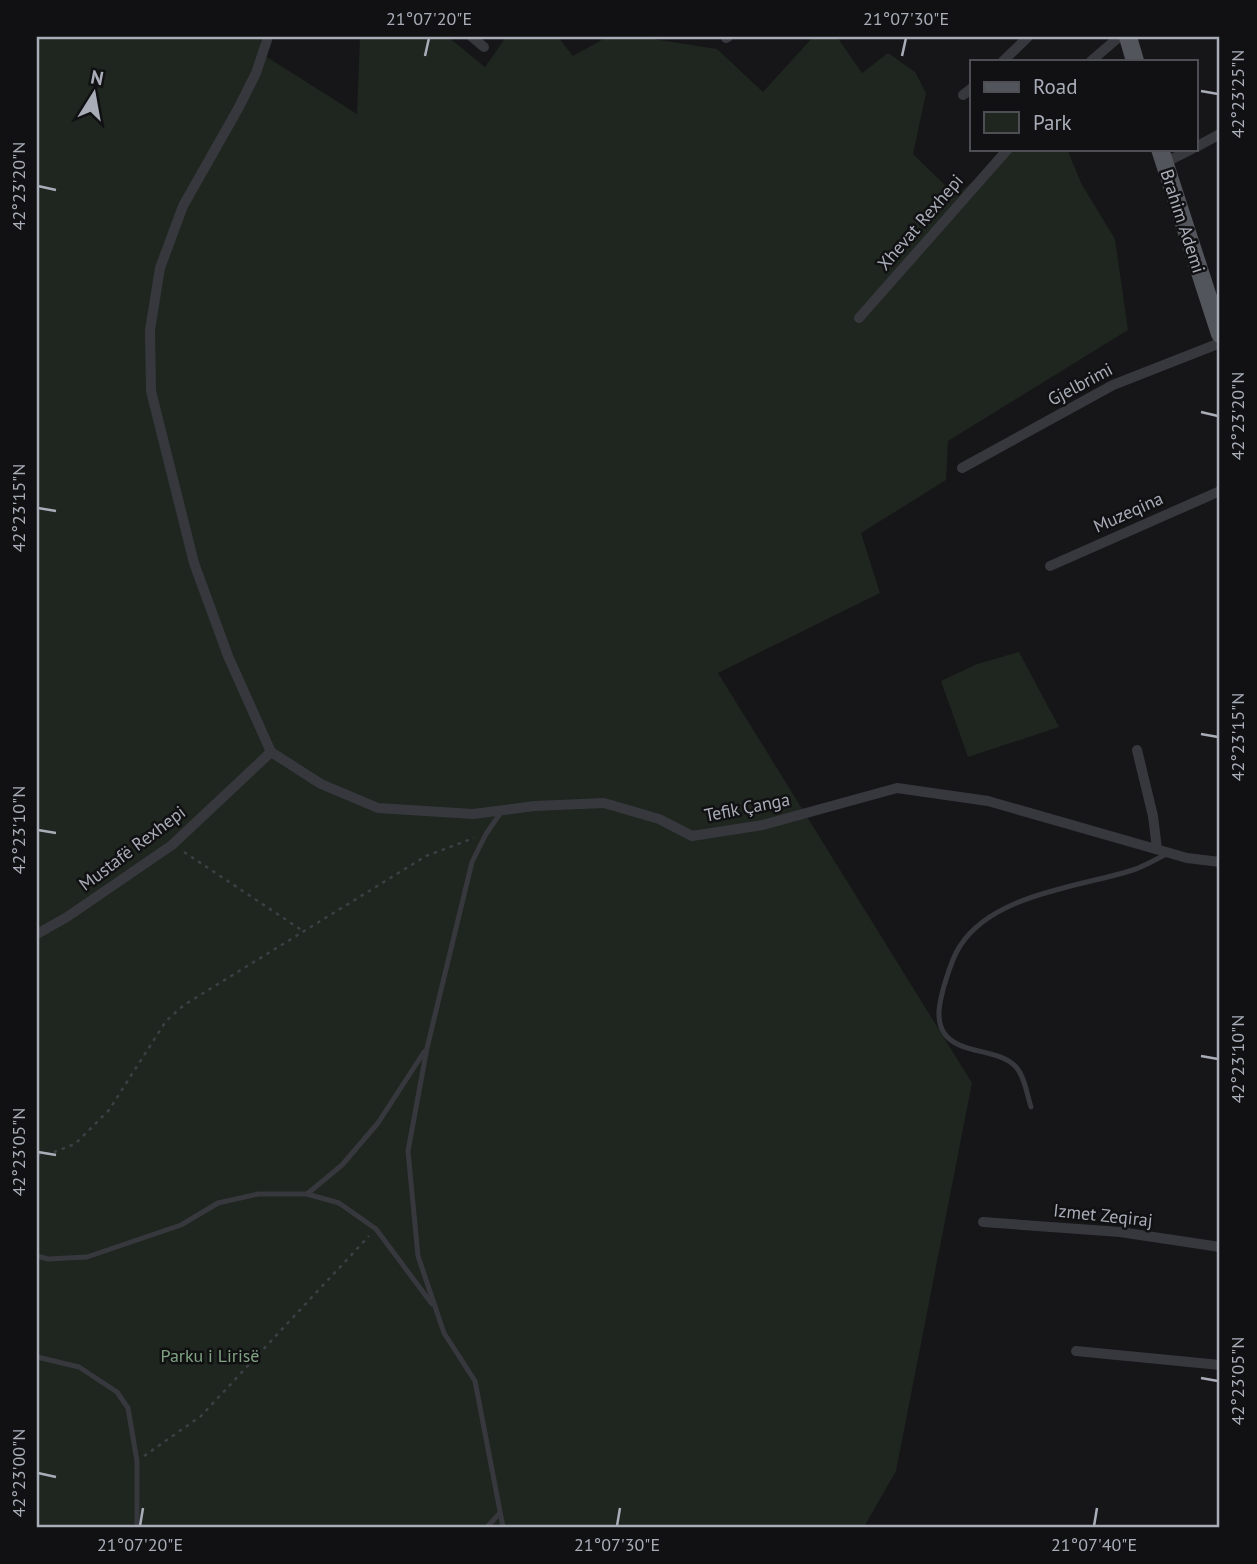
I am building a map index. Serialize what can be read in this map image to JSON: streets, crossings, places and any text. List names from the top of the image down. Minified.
{"streets":{"main road":["Brahim Ademi"],"street":["Xhevat Rexhepi","Gjelbrimi","Muzeqina","Tefik Çanga","Mustafë Rexhepi","Izmet Zeqiraj"]},"crossings":[["Tefik Çanga","Mustafë Rexhepi"]],"parks":["Parku i Lirisë"],"legend":["Road","Park"],"north":"top","coordinates":["21°07'20\"E","21°07'30\"E","42°23'25\"N","42°23'20\"N","42°23'15\"N","42°23'10\"N","42°23'05\"N","42°23'00\"N","21°07'40\"E"]}
